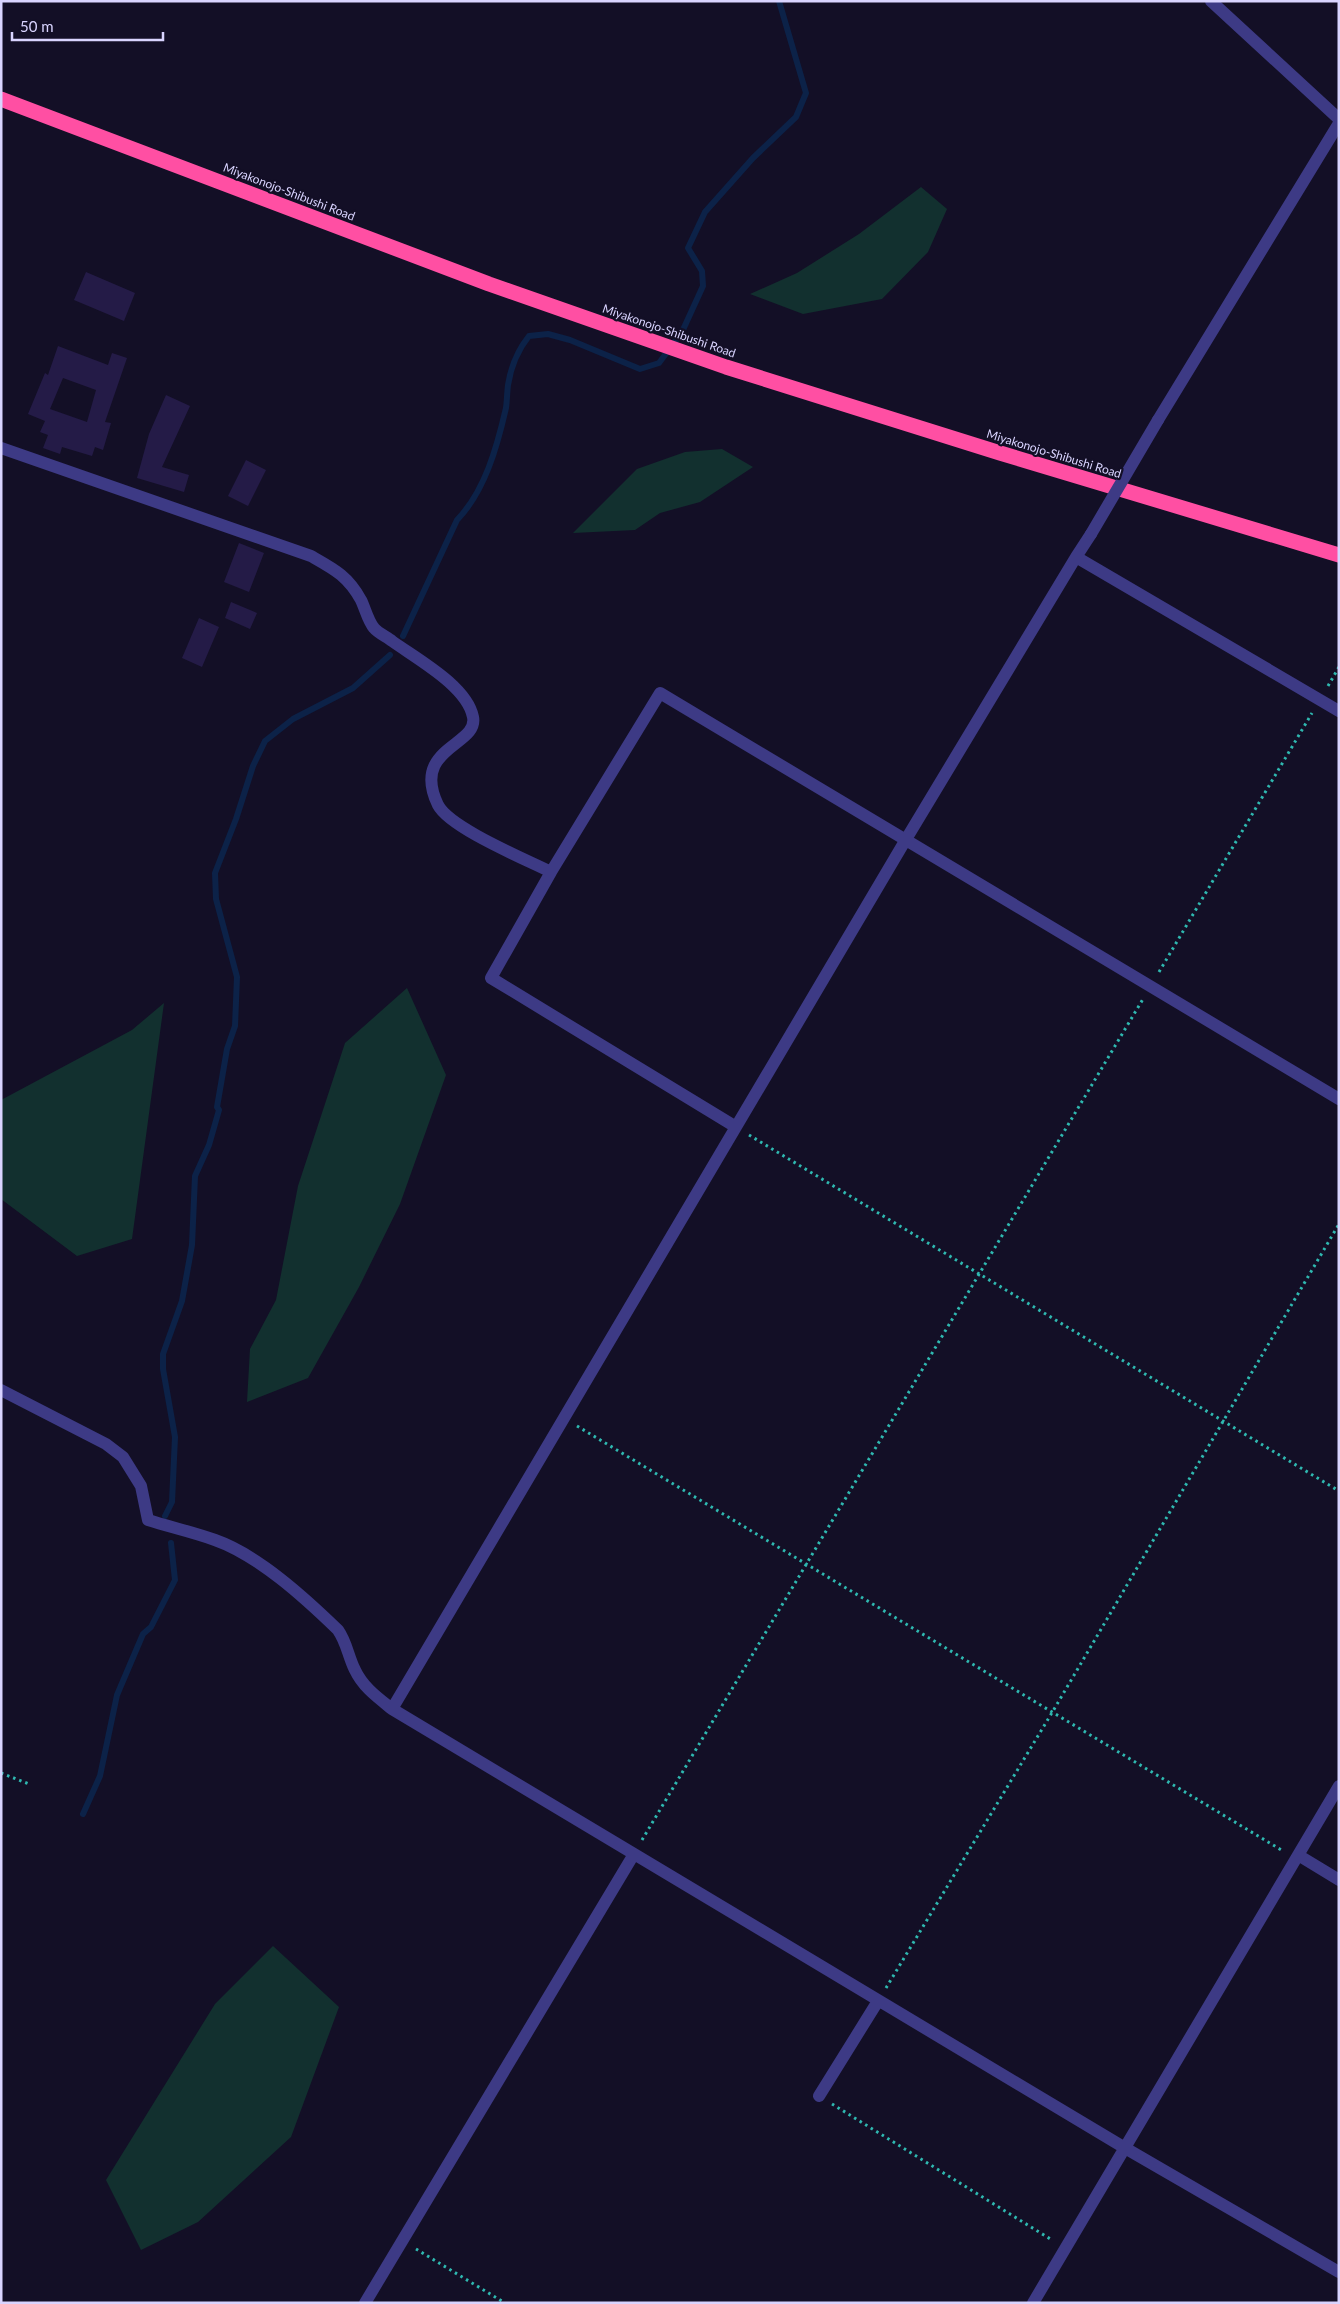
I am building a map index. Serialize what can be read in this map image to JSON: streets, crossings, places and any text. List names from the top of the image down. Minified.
{"streets":{"highway":["Miyakonojo-Shibushi Road"]},"scale_bar":"50 m"}
